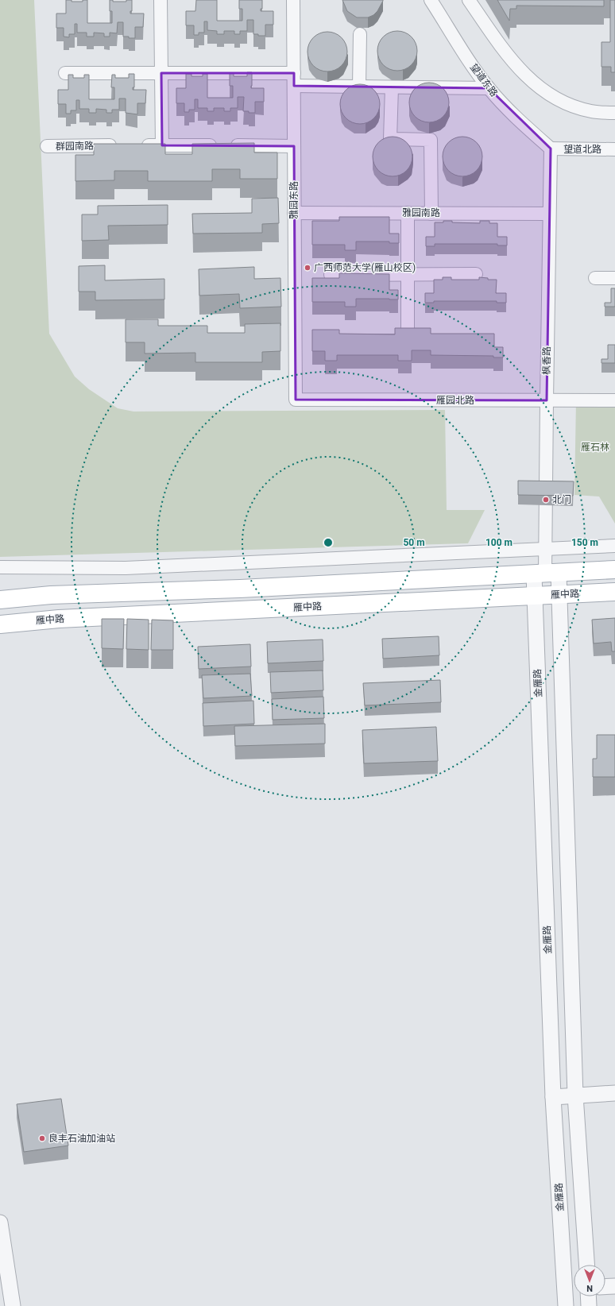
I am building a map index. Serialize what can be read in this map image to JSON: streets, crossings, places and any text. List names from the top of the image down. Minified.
{"streets":{"main road":["雁中路"],"street":["望道东路","群园南路","望道北路","雅园东路","雅园南路","枫香路","雁园北路","金雁路"]},"crossings":[["望道东路","望道北路"],["望道东路","枫香路"],["望道北路","枫香路"],["雅园东路","雅园南路"],["雅园东路","雁园北路"],["雅园南路","枫香路"],["枫香路","雁园北路"],["枫香路","金雁路"],["雁中路","金雁路"]],"parks":["雁石林"],"places":["广西师范大学(雁山校区)","北门","良丰石油加油站"],"north":"bottom","rings":["50 m","100 m","150 m"]}
